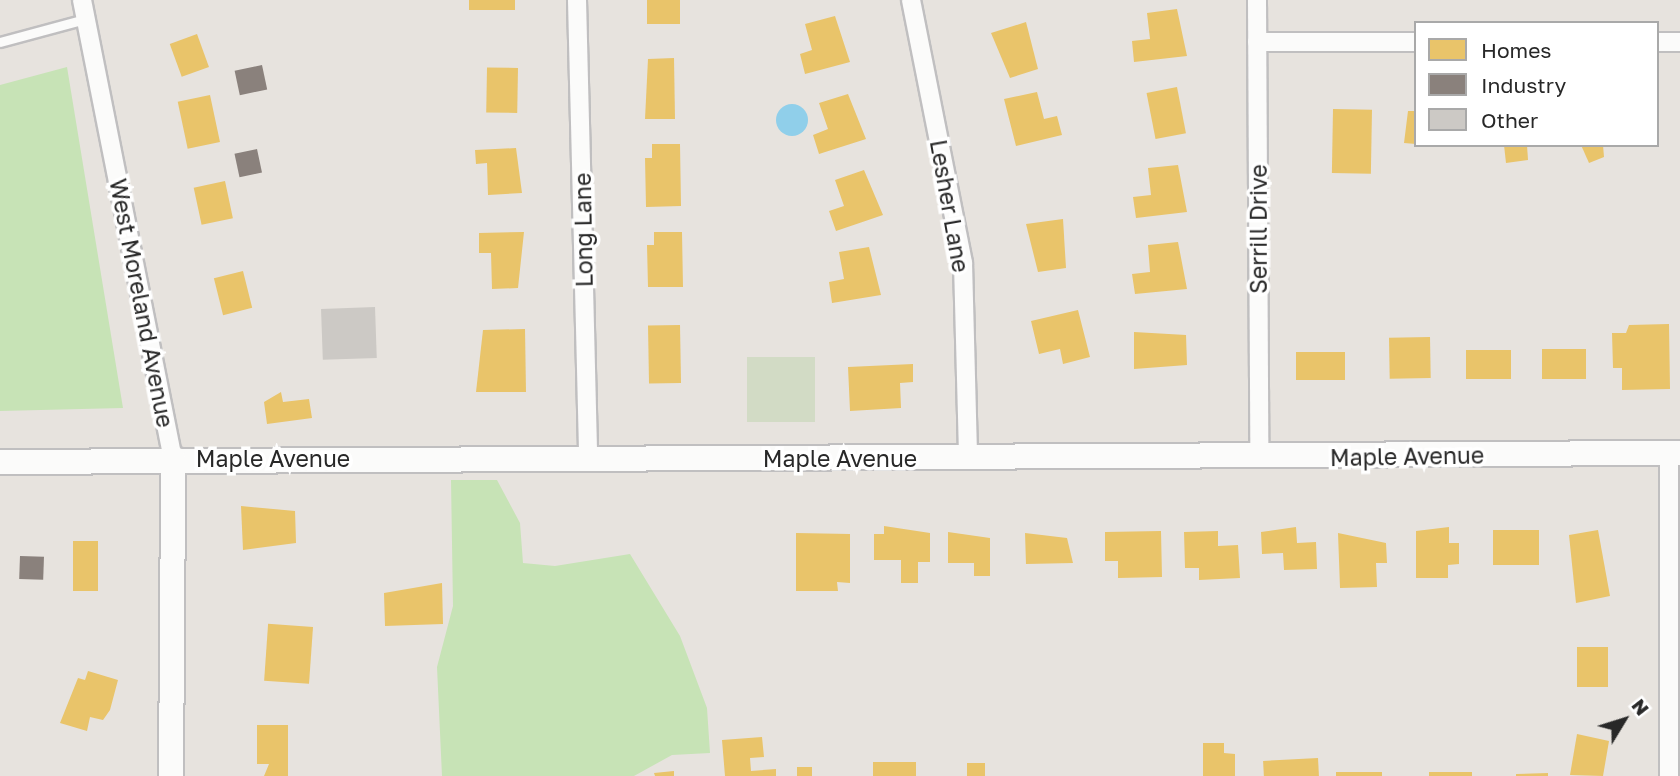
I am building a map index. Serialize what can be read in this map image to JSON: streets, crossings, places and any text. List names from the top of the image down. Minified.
{"streets":{"street":["Lesher Lane","Serrill Drive","Long Lane","West Moreland Avenue","Maple Avenue"]},"crossings":[["Lesher Lane","Maple Avenue"],["Serrill Drive","Maple Avenue"],["Long Lane","Maple Avenue"],["West Moreland Avenue","Maple Avenue"]],"legend":["Homes","Industry","Other"],"north":"top right"}
